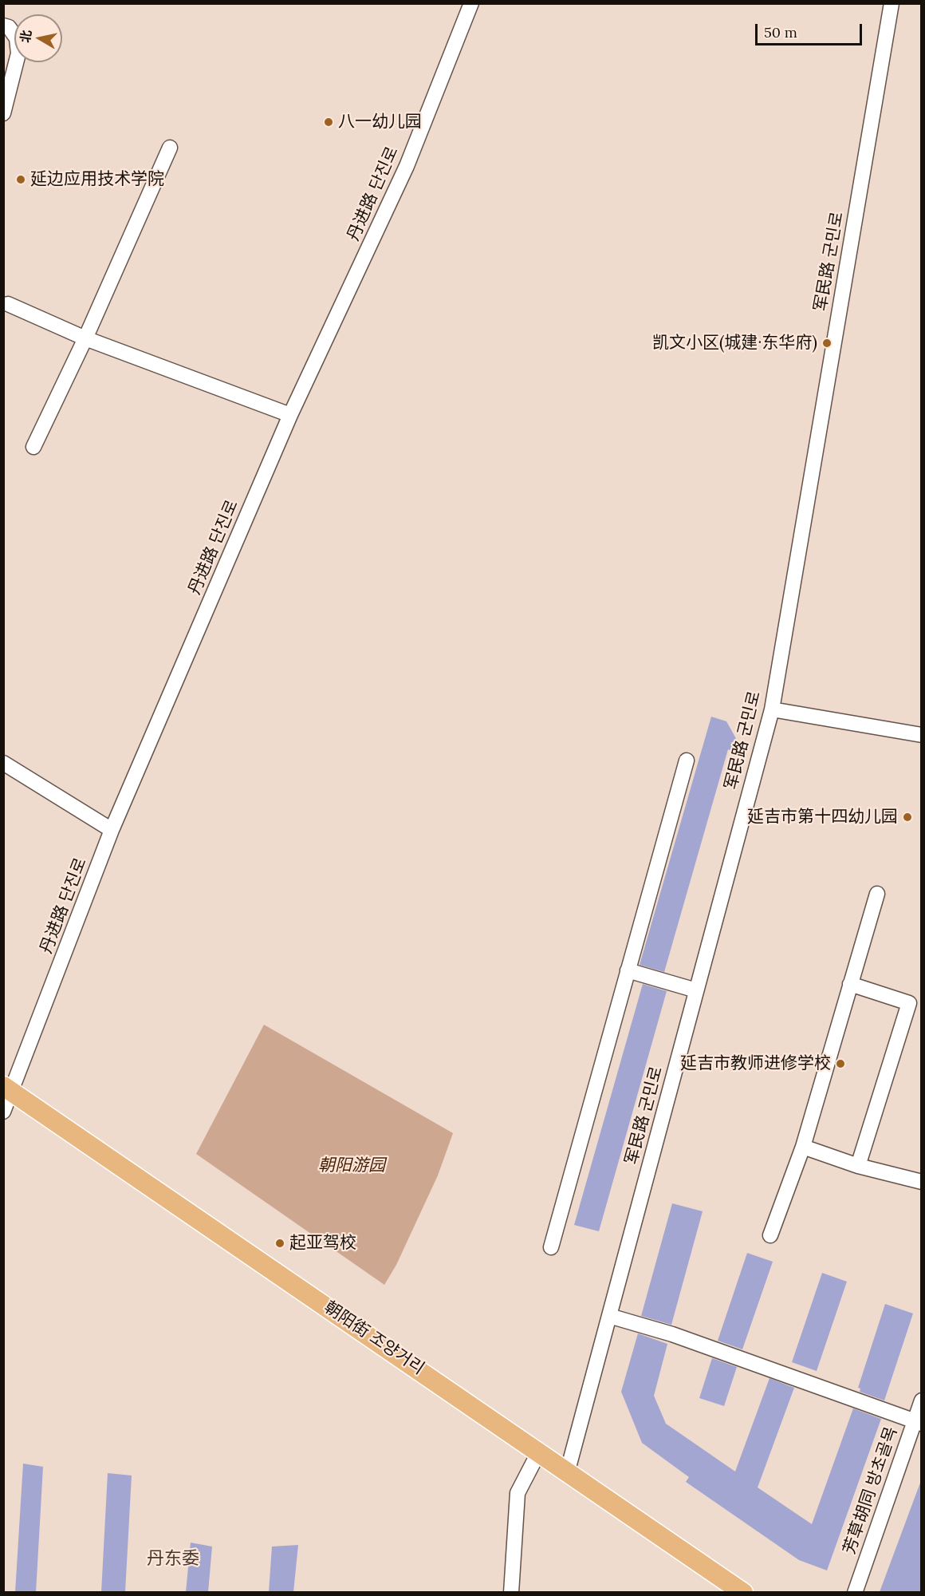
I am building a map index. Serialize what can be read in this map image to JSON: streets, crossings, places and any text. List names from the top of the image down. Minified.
{"streets":{"main road":["朝阳街 조양거리"],"street":["丹进路 단진로","军民路 군민로","芳草胡同 방초골목"]},"crossings":[["丹进路 단진로","朝阳街 조양거리"],["军民路 군민로","朝阳街 조양거리"]],"districts":["丹东委"],"parks":["朝阳游园"],"places":["八一幼儿园","延边应用技术学院","凯文小区(城建·东华府)","延吉市第十四幼儿园","延吉市教师进修学校","起亚驾校"],"scale_bar":"50 m","north":"left"}
